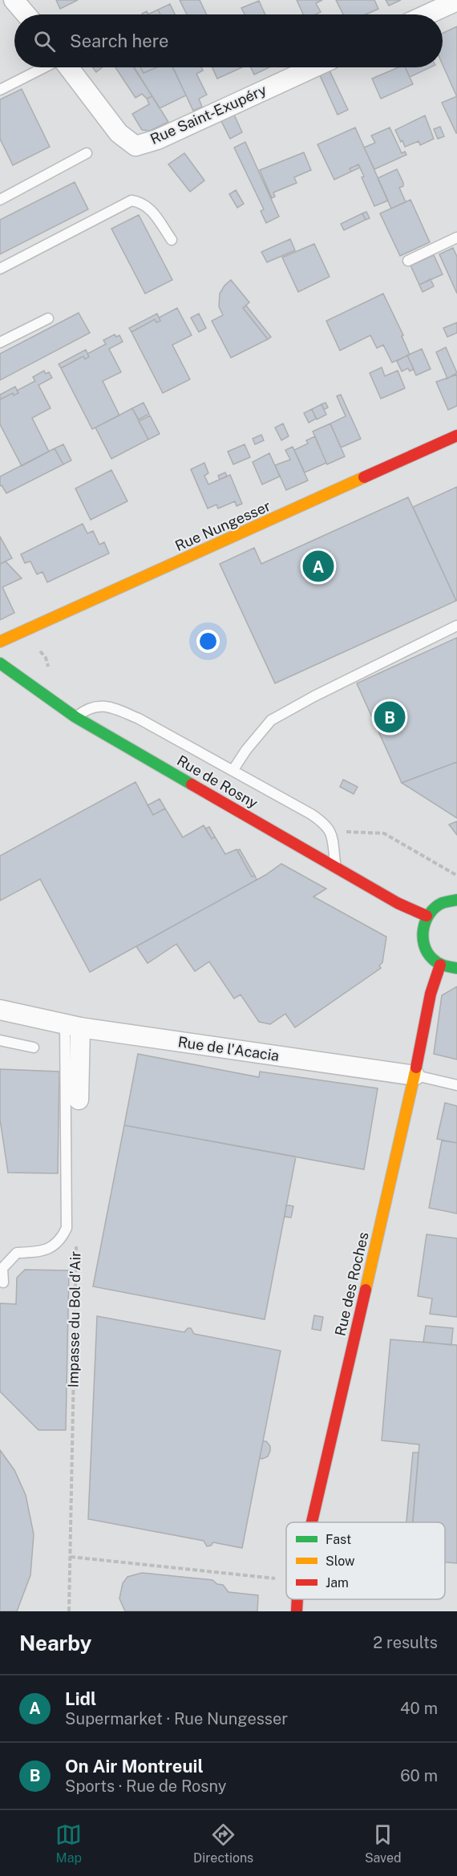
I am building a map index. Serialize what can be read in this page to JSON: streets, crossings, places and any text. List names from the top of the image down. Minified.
{"streets":{"street":["Rue Saint-Exupéry","Rue Nungesser","Rue de Rosny","Rue de l'Acacia","Rue des Roches"],"path":["Impasse du Bol d'Air"]},"crossings":[["Rue de l'Acacia","Rue des Roches"]],"legend":["Fast","Slow","Jam"],"page":{"search":"Search here","pins":["A","B"],"heading":["Nearby","2 results"],"list":[{"mark":"A","name":"Lidl","note":"Supermarket · Rue Nungesser","value":"40 m"},{"mark":"B","name":"On Air Montreuil","note":"Sports · Rue de Rosny","value":"60 m"}],"nav":["Map","Directions","Saved"]}}
